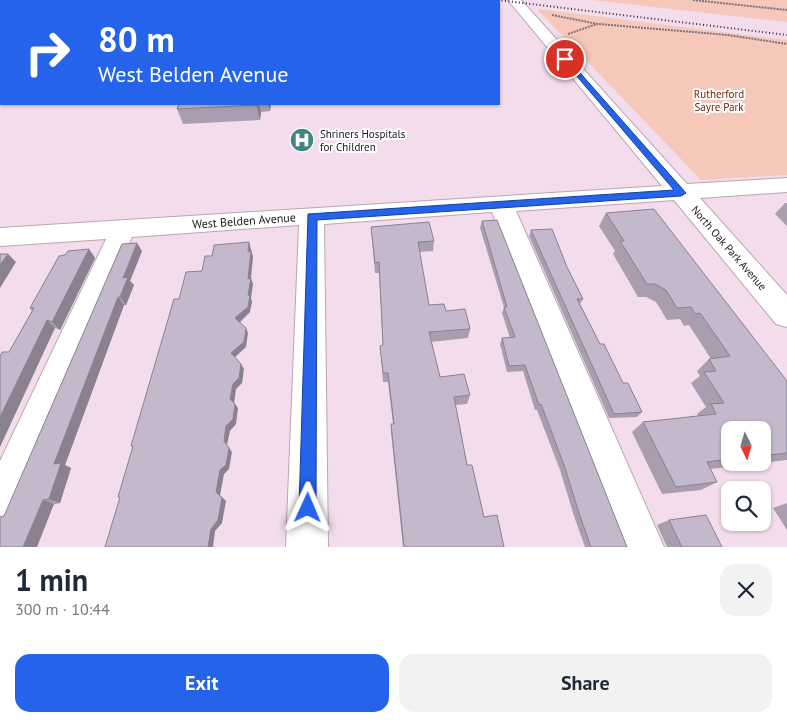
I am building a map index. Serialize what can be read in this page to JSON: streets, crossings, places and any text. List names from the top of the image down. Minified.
{"streets":{"street":["West Belden Avenue","North Oak Park Avenue"]},"crossings":[["West Belden Avenue","North Oak Park Avenue"]],"parks":["Rutherford Sayre Park"],"places":{"hospital":["Shriners Hospitals for Children"]},"north":"bottom","page":{"turn":["80 m","West Belden Avenue"],"heading":["1 min","300 m · 10:44"],"buttons":["Exit","Share"]}}
